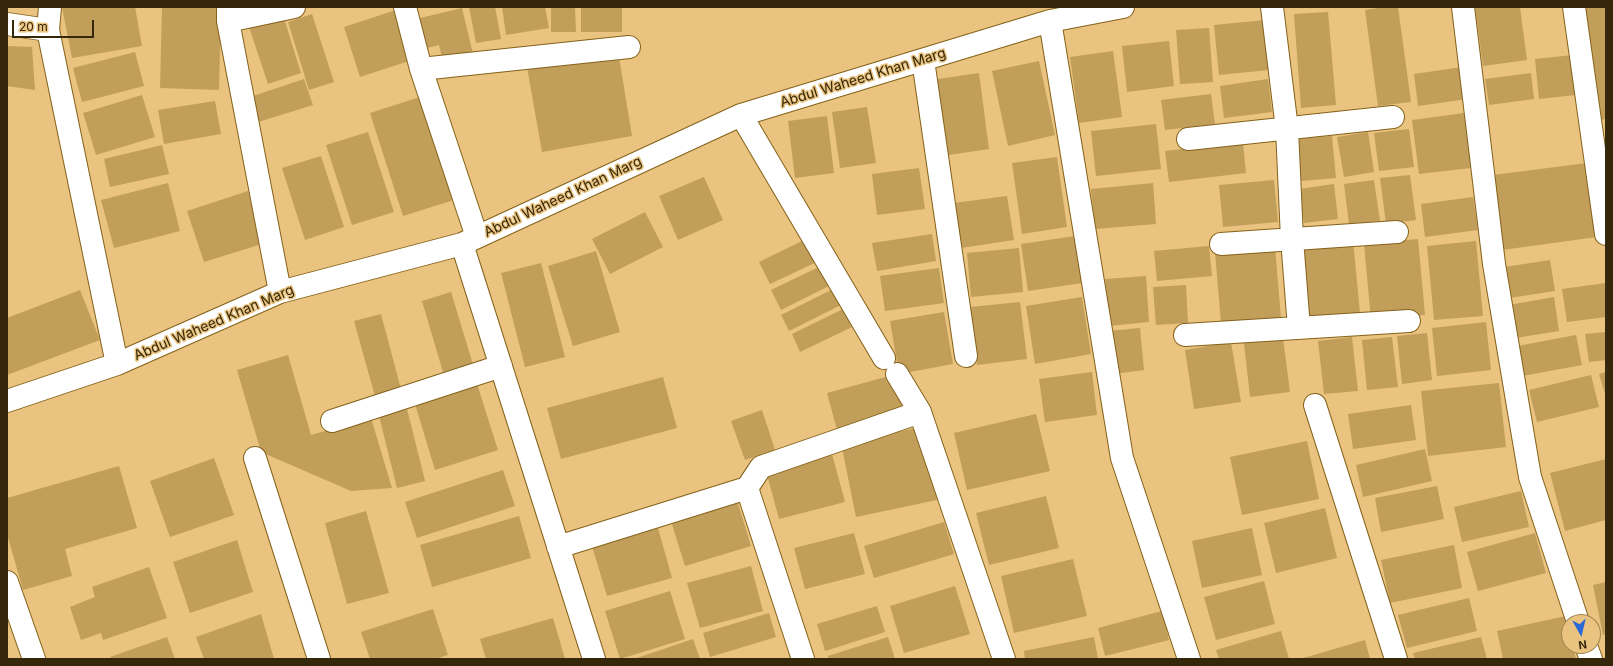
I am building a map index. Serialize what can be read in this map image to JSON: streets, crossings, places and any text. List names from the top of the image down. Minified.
{"streets":{"street":["Abdul Waheed Khan Marg"]},"scale_bar":"20 m","north":"bottom"}
